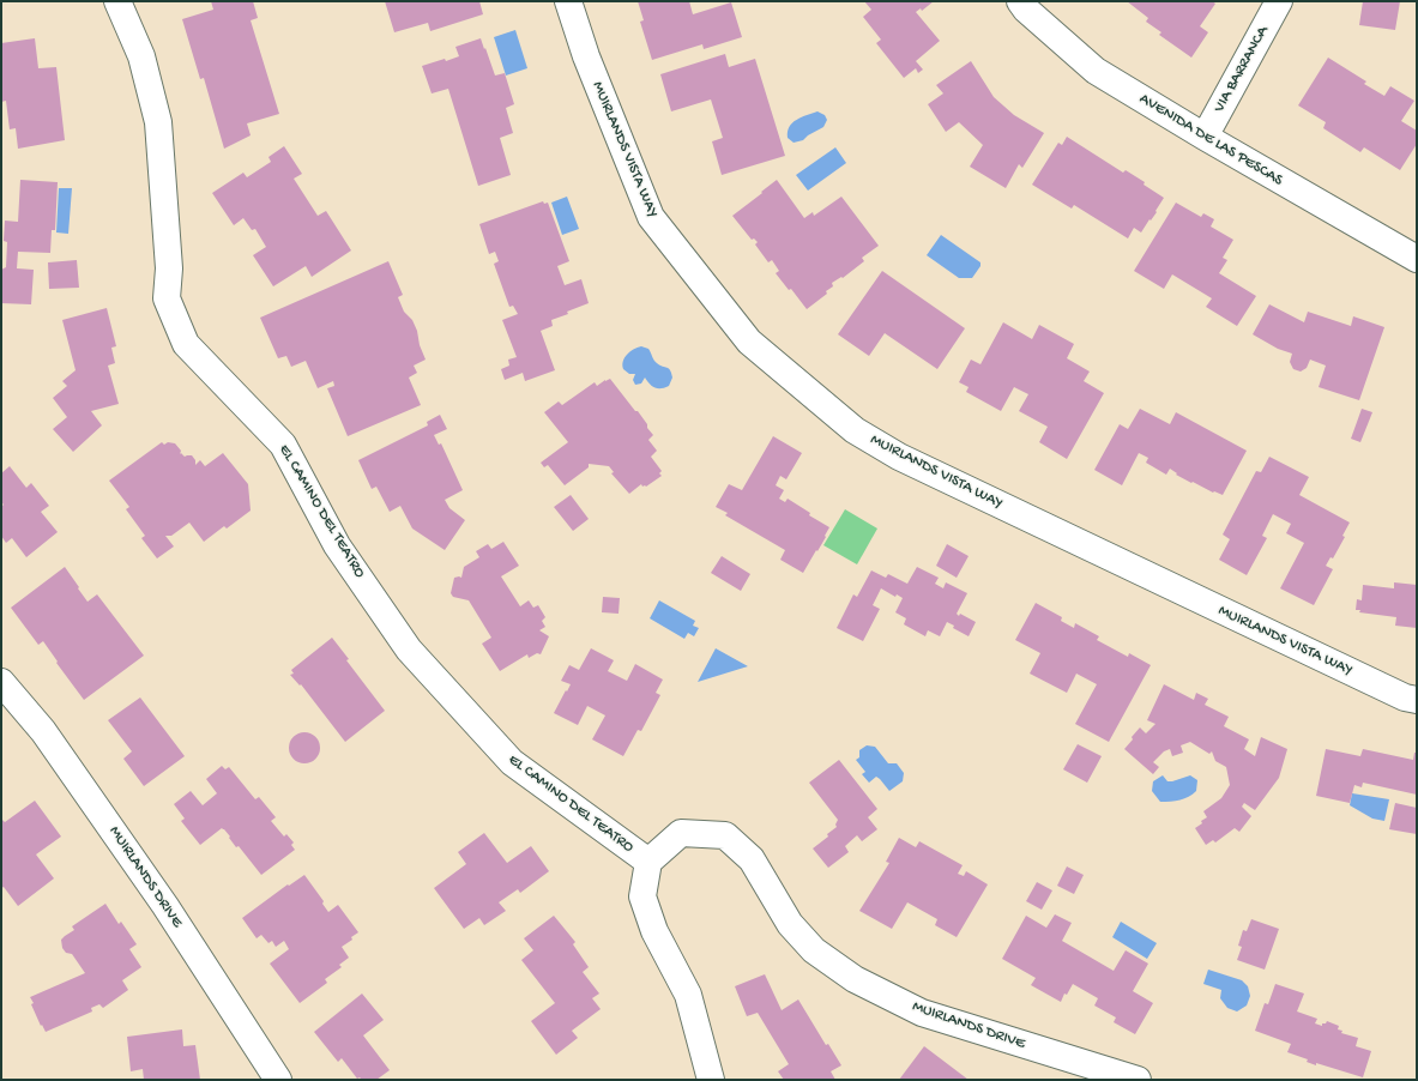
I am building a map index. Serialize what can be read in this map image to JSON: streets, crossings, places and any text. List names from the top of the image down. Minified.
{"streets":{"street":["VIA BARRANCA","AVENIDA DE LAS PESCAS","MUIRLANDS VISTA WAY","EL CAMINO DEL TEATRO","MUIRLANDS DRIVE"]},"crossings":[["VIA BARRANCA","AVENIDA DE LAS PESCAS"],["EL CAMINO DEL TEATRO","MUIRLANDS DRIVE"]]}
